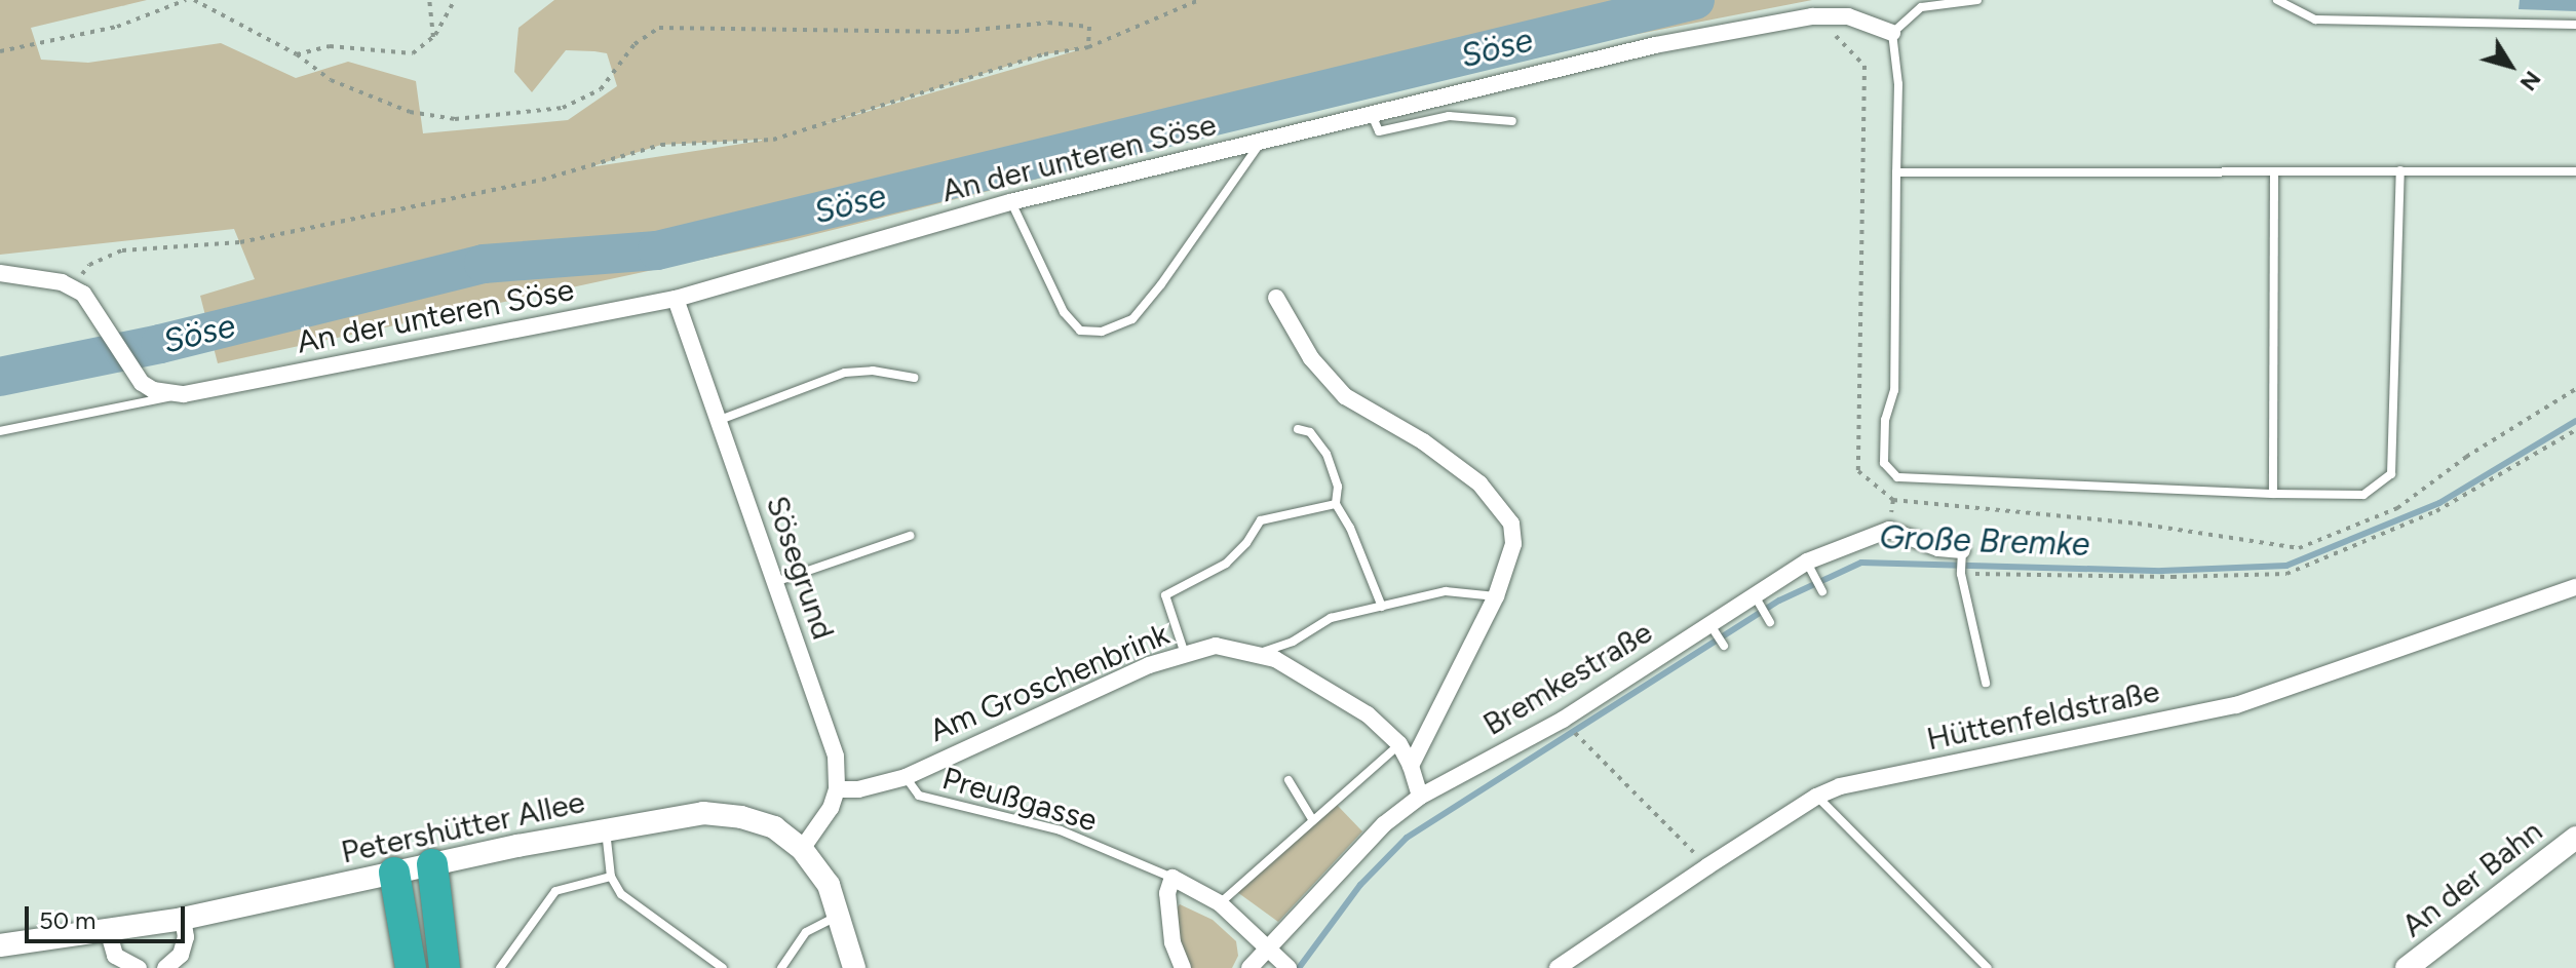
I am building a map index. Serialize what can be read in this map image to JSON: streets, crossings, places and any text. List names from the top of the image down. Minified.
{"streets":{"street":["An der unteren Söse","Sösegrund","Bremkestraße","Am Groschenbrink","Hüttenfeldstraße","Petershütter Allee","An der Bahn"],"lane":["Preußgasse"]},"crossings":[["An der unteren Söse","Sösegrund"],["Sösegrund","Am Groschenbrink"],["Bremkestraße","Am Groschenbrink"],["Am Groschenbrink","Preußgasse"]],"water":["Söse","Große Bremke"],"scale_bar":"50 m","north":"bottom right"}
